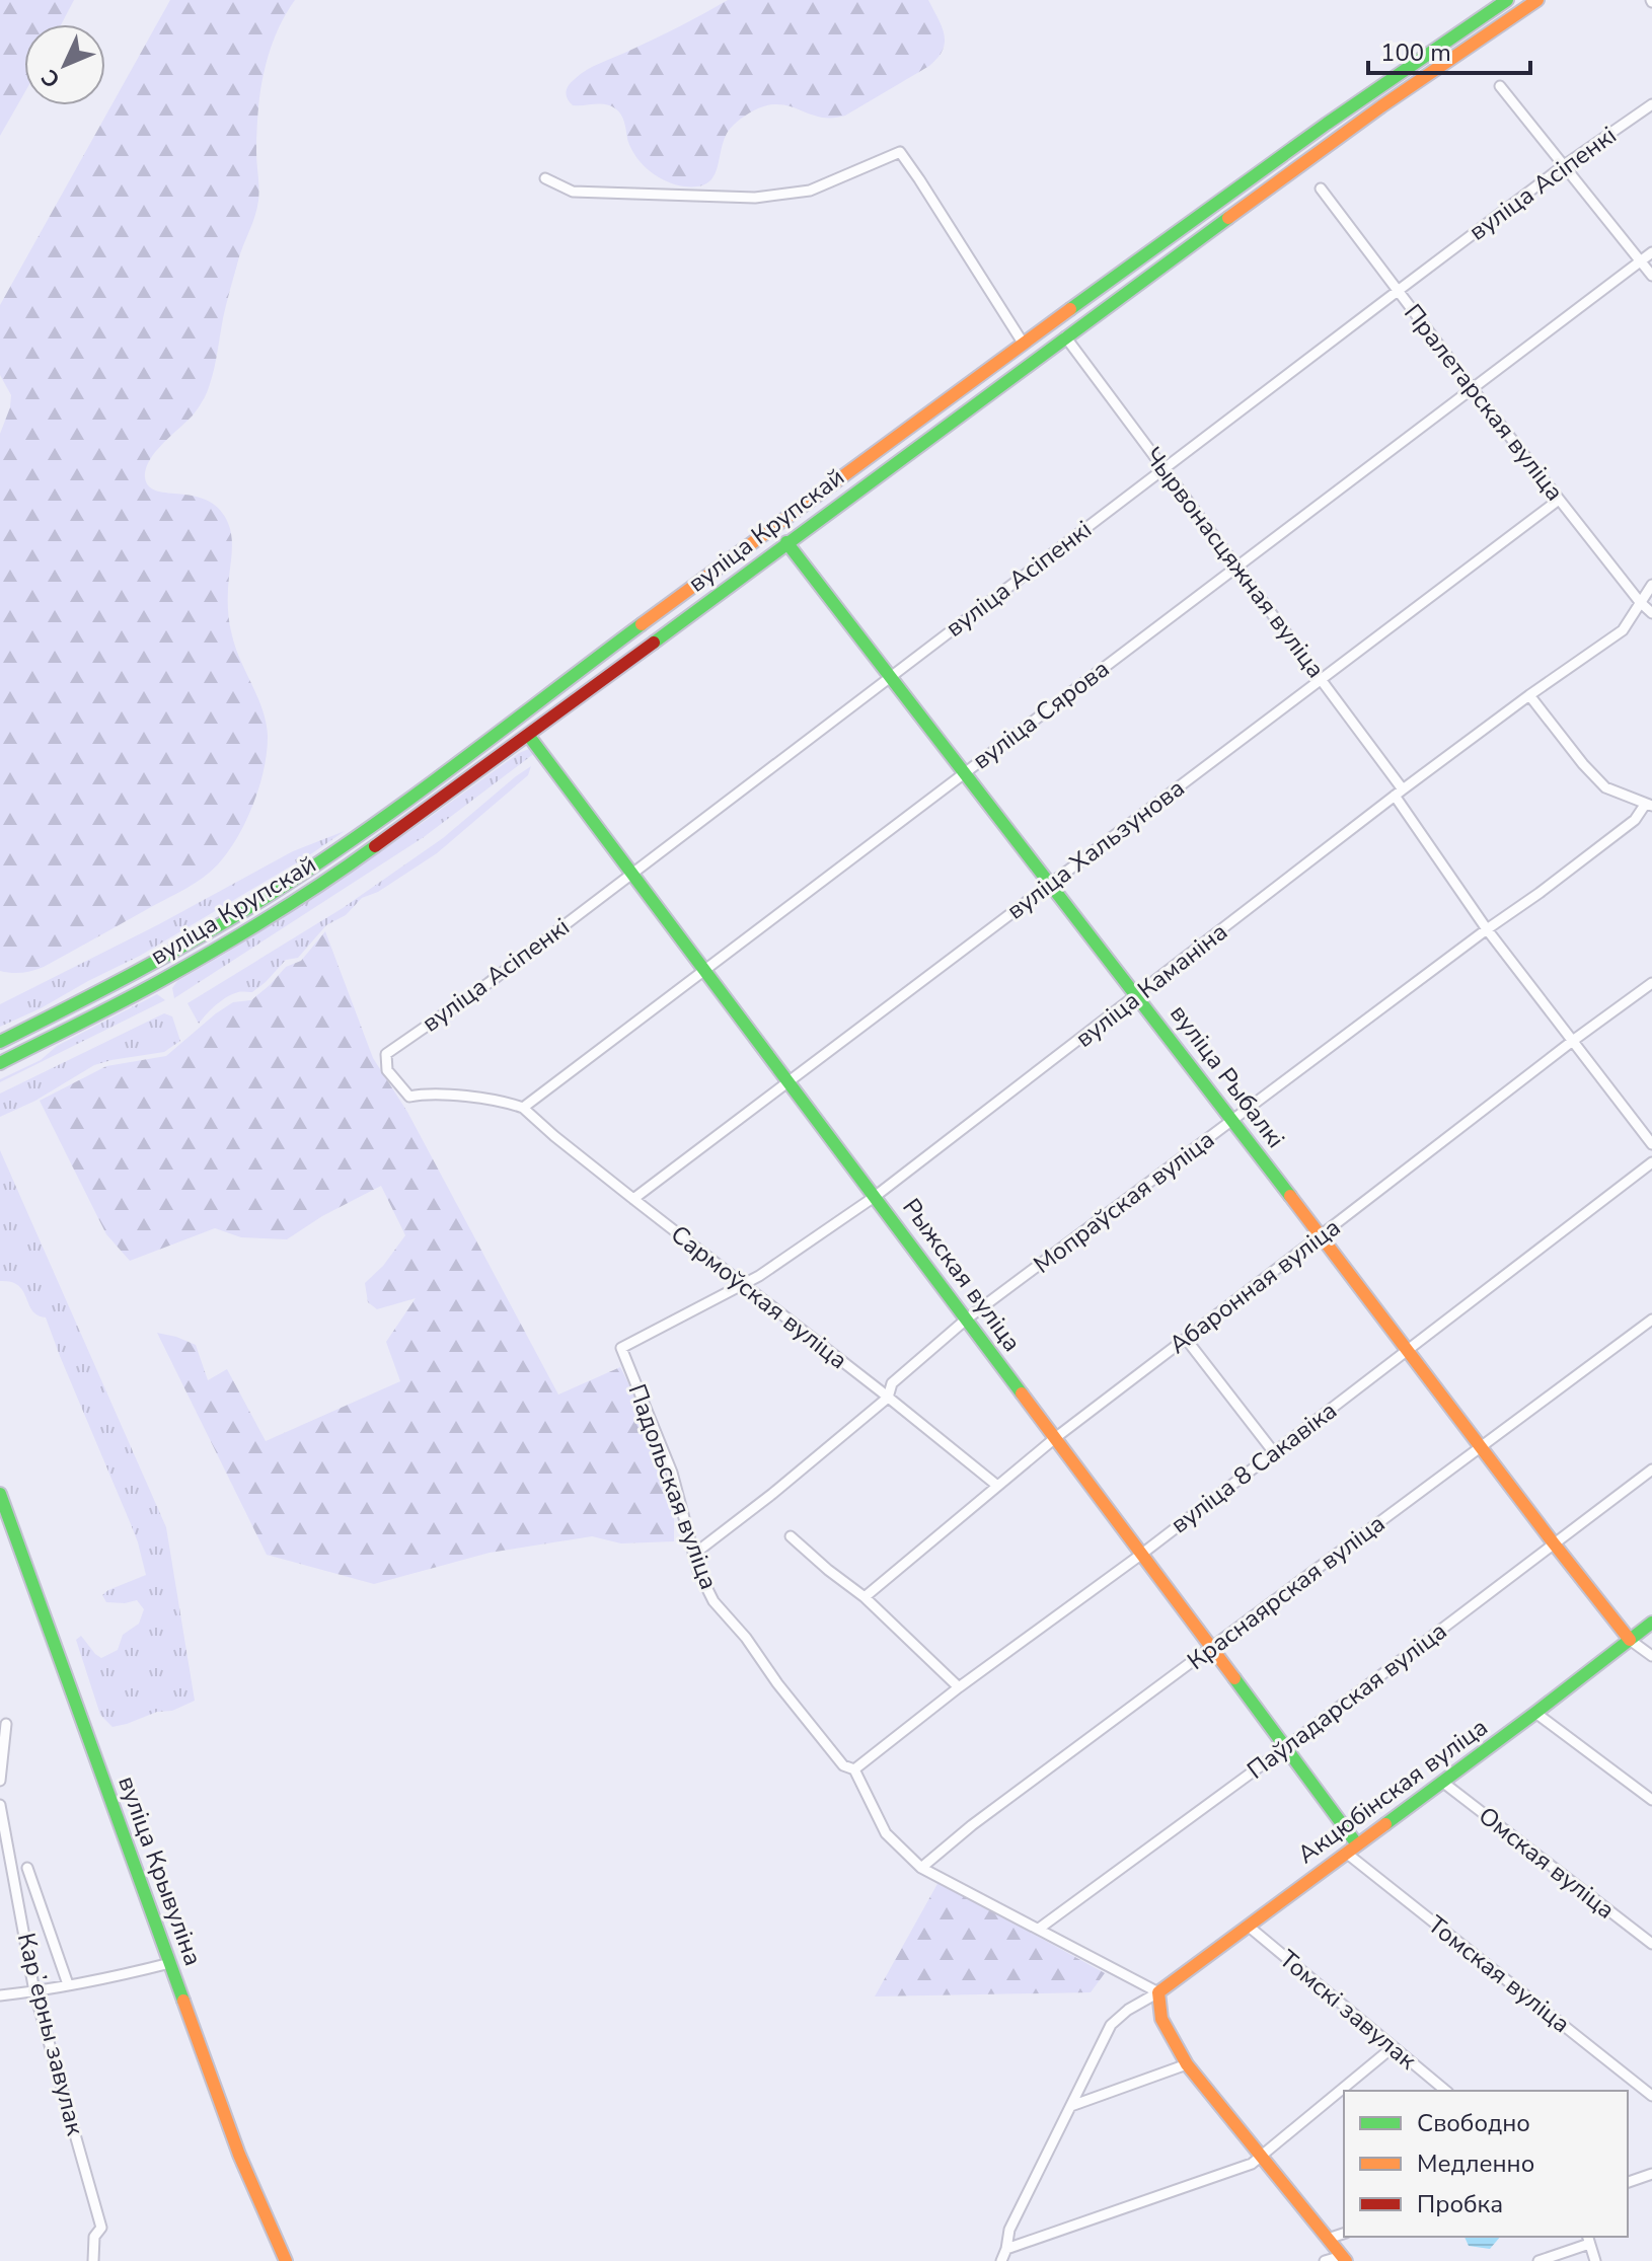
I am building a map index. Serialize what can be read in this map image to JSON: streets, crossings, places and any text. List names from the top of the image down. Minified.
{"streets":{"main road":["вуліца Крупскай","вуліца Рыбалкі","Рыжская вуліца","Акцюбінская вуліца","вуліца Крывуліна"],"street":["вуліца Асіпенкі","Пралетарская вуліца","Чырвонасцяжная вуліца","вуліца Сярова","вуліца Хальзунова","вуліца Каманіна","Мопраўская вуліца","Абаронная вуліца","Сармоўская вуліца","вуліца 8 Сакавіка","Падольская вуліца","Краснаярская вуліца","Паўладарская вуліца","Омская вуліца","Томская вуліца","Томскі завулак","Карʼерны завулак"]},"crossings":[["вуліца Асіпенкі","Пралетарская вуліца"],["вуліца Асіпенкі","Чырвонасцяжная вуліца"],["вуліца Асіпенкі","вуліца Сярова"],["вуліца Асіпенкі","вуліца Рыбалкі"],["вуліца Асіпенкі","Рыжская вуліца"],["вуліца Асіпенкі","Сармоўская вуліца"],["Пралетарская вуліца","вуліца Сярова"],["Пралетарская вуліца","вуліца Хальзунова"],["Пралетарская вуліца","вуліца Каманіна"],["вуліца Крупскай","Чырвонасцяжная вуліца"],["вуліца Крупскай","вуліца Рыбалкі"],["вуліца Крупскай","Рыжская вуліца"],["Чырвонасцяжная вуліца","вуліца Сярова"],["Чырвонасцяжная вуліца","вуліца Хальзунова"],["Чырвонасцяжная вуліца","вуліца Каманіна"],["Чырвонасцяжная вуліца","Мопраўская вуліца"],["Чырвонасцяжная вуліца","Абаронная вуліца"],["вуліца Сярова","вуліца Рыбалкі"],["вуліца Сярова","Рыжская вуліца"],["вуліца Сярова","Сармоўская вуліца"],["вуліца Хальзунова","вуліца Рыбалкі"],["вуліца Хальзунова","Рыжская вуліца"],["вуліца Хальзунова","Сармоўская вуліца"],["вуліца Каманіна","вуліца Рыбалкі"],["вуліца Каманіна","Рыжская вуліца"],["вуліца Каманіна","Сармоўская вуліца"],["вуліца Каманіна","Падольская вуліца"],["вуліца Рыбалкі","Мопраўская вуліца"],["вуліца Рыбалкі","Абаронная вуліца"],["вуліца Рыбалкі","вуліца 8 Сакавіка"],["вуліца Рыбалкі","Краснаярская вуліца"],["вуліца Рыбалкі","Паўладарская вуліца"],["вуліца Рыбалкі","Акцюбінская вуліца"],["Мопраўская вуліца","Рыжская вуліца"],["Мопраўская вуліца","Сармоўская вуліца"],["Мопраўская вуліца","Падольская вуліца"],["Рыжская вуліца","Абаронная вуліца"],["Рыжская вуліца","вуліца 8 Сакавіка"],["Рыжская вуліца","Краснаярская вуліца"],["Рыжская вуліца","Паўладарская вуліца"],["Рыжская вуліца","Акцюбінская вуліца"],["Рыжская вуліца","Томская вуліца"],["Абаронная вуліца","Сармоўская вуліца"],["вуліца 8 Сакавіка","Падольская вуліца"],["Акцюбінская вуліца","Омская вуліца"],["Акцюбінская вуліца","Томская вуліца"],["Акцюбінская вуліца","Томскі завулак"]],"legend":["Свободно","Медленно","Пробка"],"scale_bar":"100 m","north":"bottom left"}
